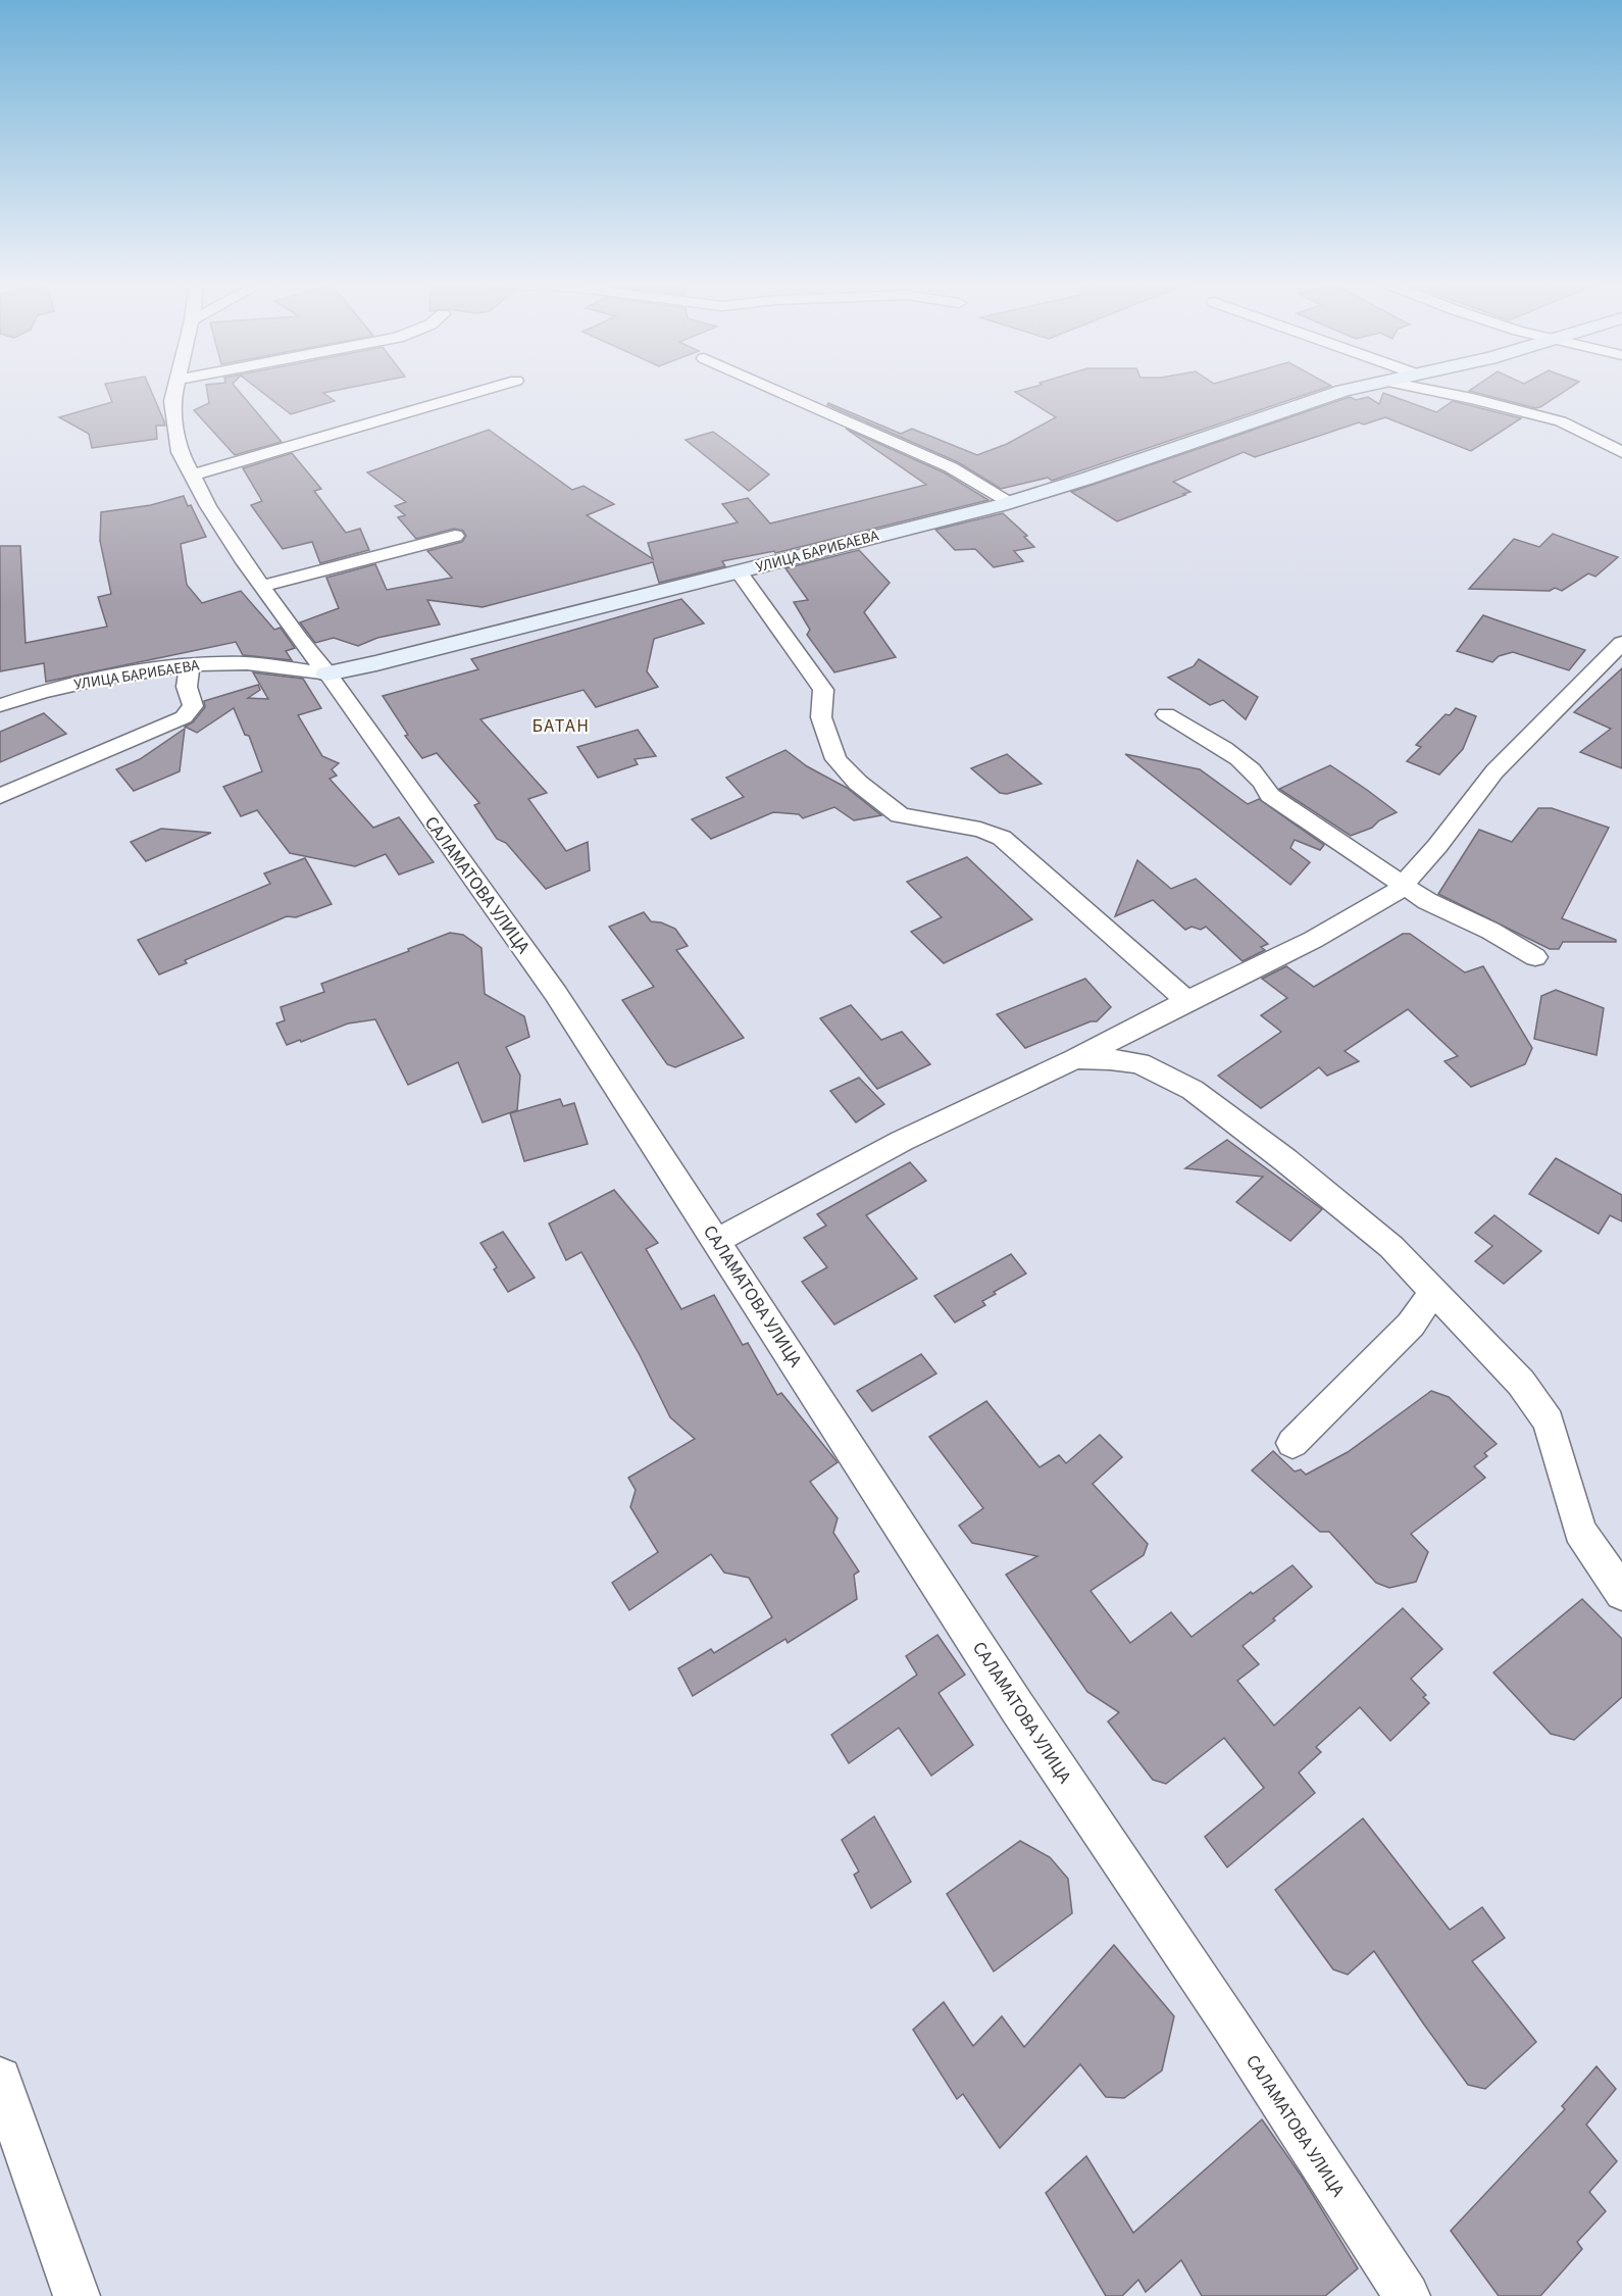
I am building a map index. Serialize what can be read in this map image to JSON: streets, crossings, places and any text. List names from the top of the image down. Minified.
{"streets":{"street":["УЛИЦА БАРИБАЕВА","САЛАМАТОВА УЛИЦА"]},"crossings":[["УЛИЦА БАРИБАЕВА","САЛАМАТОВА УЛИЦА"]],"districts":["БАТАН"]}
